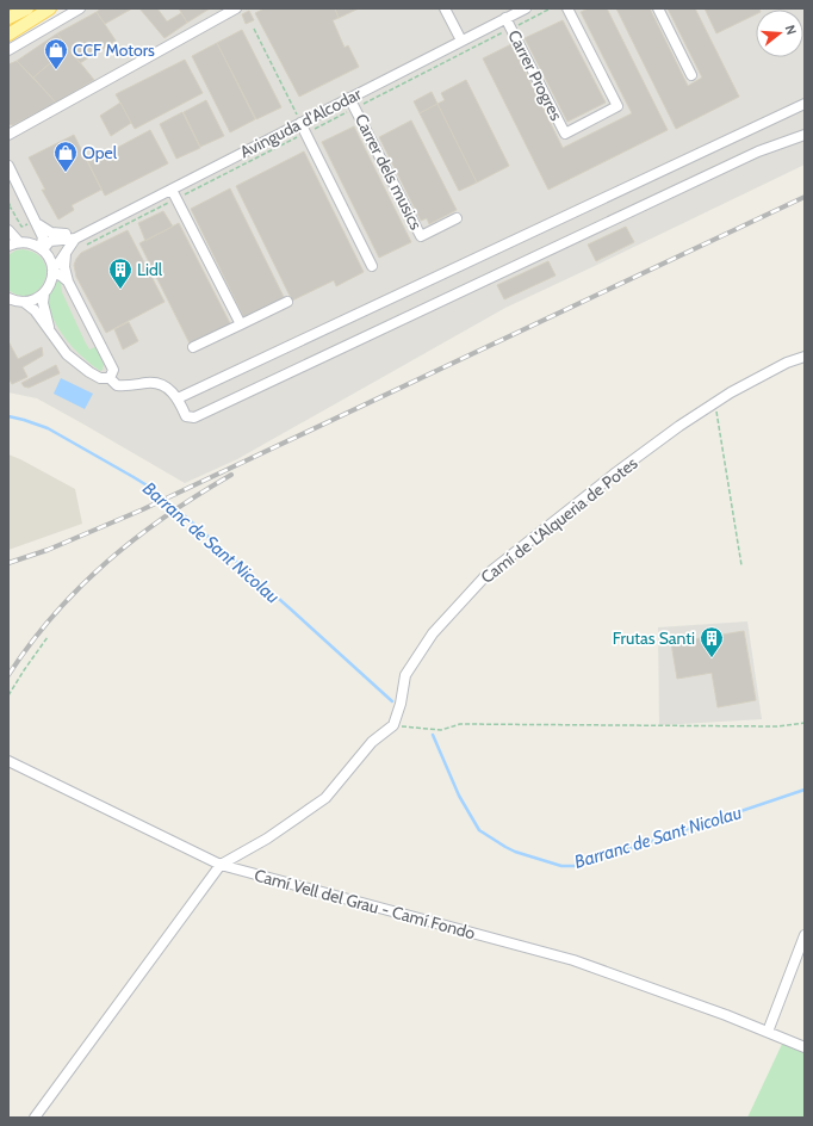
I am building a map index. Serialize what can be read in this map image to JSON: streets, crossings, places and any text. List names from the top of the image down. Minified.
{"streets":{"street":["Carrer Progres","Avinguda d'Alcodar","Carrer dels musics","Camí de L'Alqueria de Potes","Camí Vell del Grau - Camí Fondo"]},"crossings":[["Carrer Progres","Avinguda d'Alcodar"],["Avinguda d'Alcodar","Carrer dels musics"]],"water":["Barranc de Sant Nicolau"],"places":{"shop":["CCF Motors","Opel"],"building":["Lidl","Frutas Santi"]},"north":"right"}
